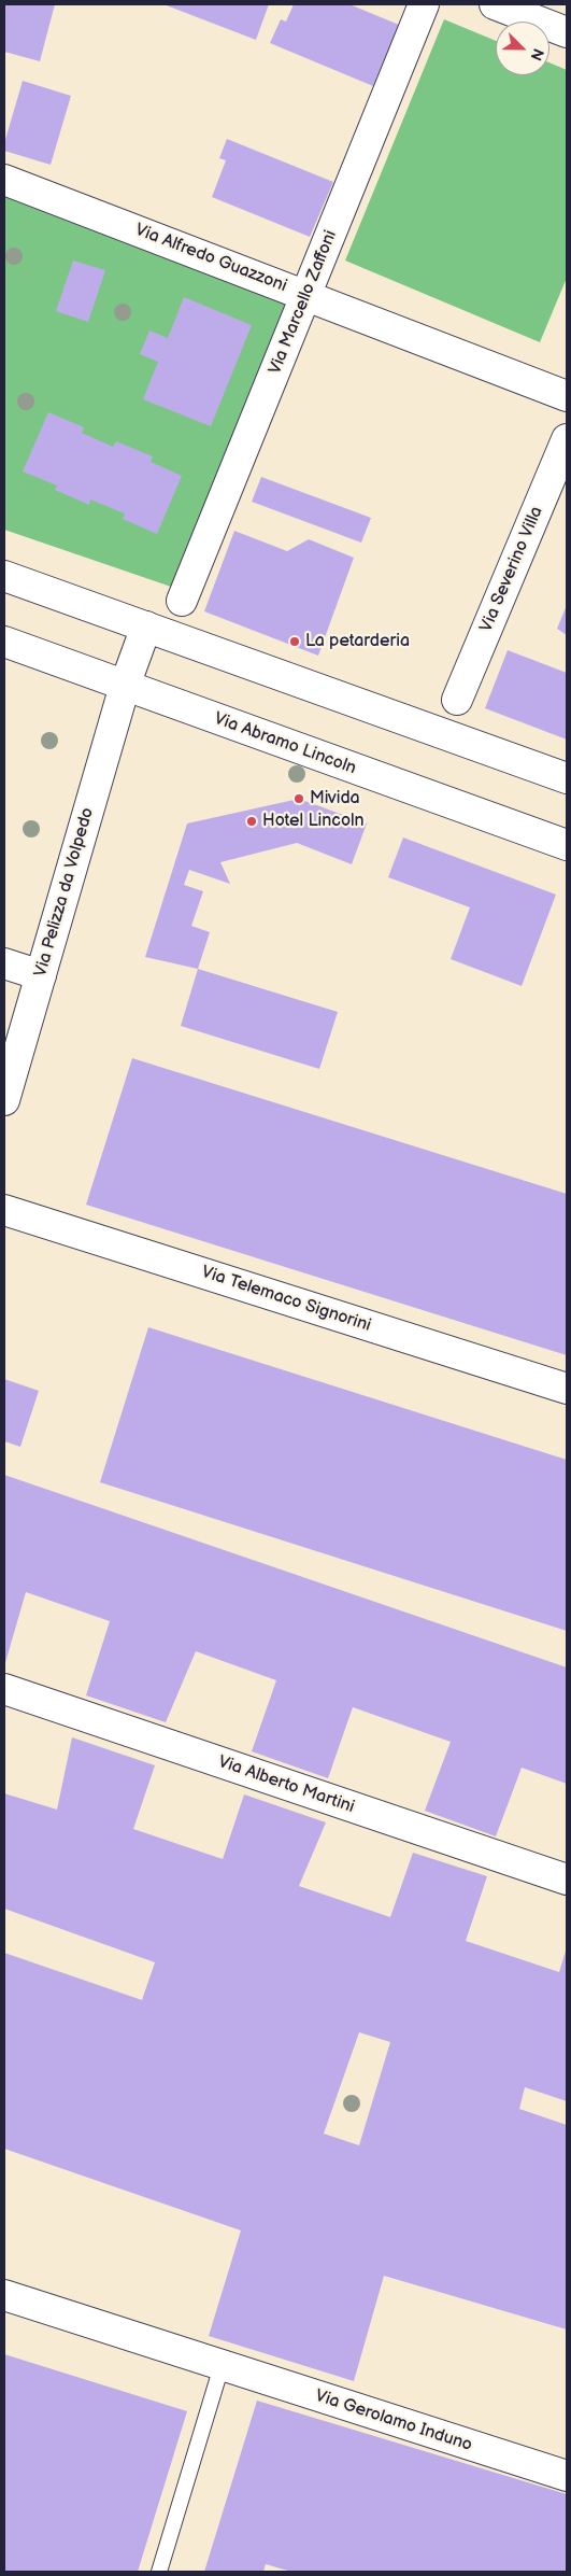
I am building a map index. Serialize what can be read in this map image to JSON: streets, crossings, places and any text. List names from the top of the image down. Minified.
{"streets":{"street":["Via Alfredo Guazzoni","Via Marcello Zaffoni","Via Severino Villa","Via Abramo Lincoln","Via Pelizza da Volpedo","Via Telemaco Signorini","Via Alberto Martini","Via Gerolamo Induno"]},"crossings":[["Via Alfredo Guazzoni","Via Marcello Zaffoni"],["Via Abramo Lincoln","Via Pelizza da Volpedo"]],"places":["La petarderia","Mivida","Hotel Lincoln"],"north":"bottom right"}
